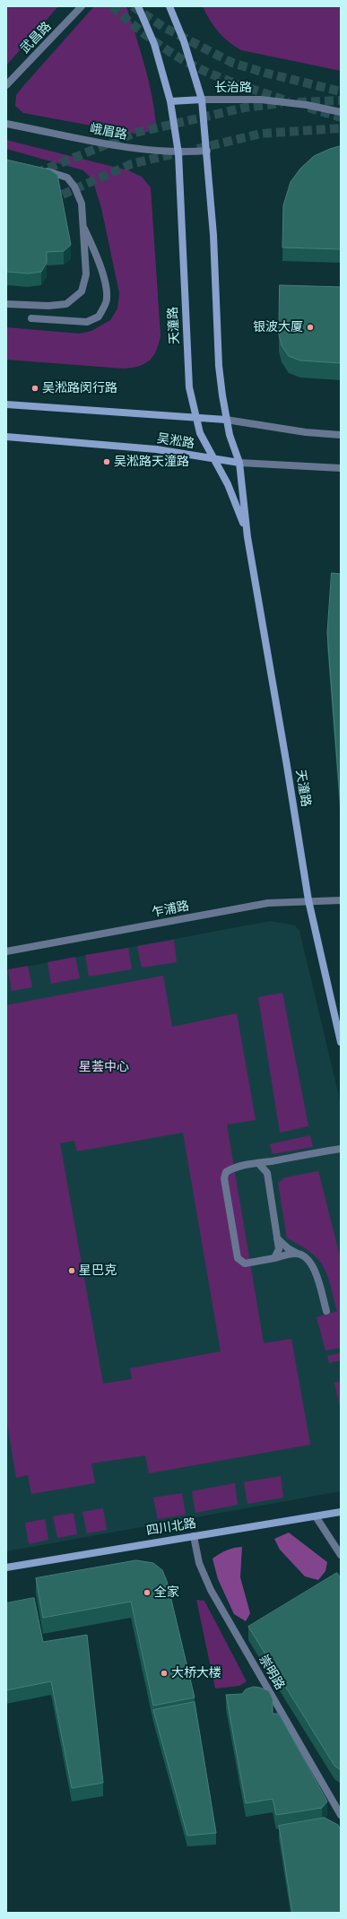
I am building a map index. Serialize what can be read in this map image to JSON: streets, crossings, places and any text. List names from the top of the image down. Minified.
{"streets":{"main road":["长治路","天潼路","吴淞路","四川北路"],"street":["武昌路","峨眉路","乍浦路","崇明路"]},"crossings":[["长治路","天潼路"],["峨眉路","天潼路"],["天潼路","吴淞路"],["天潼路","乍浦路"],["四川北路","崇明路"]],"parks":["星荟中心"],"places":["银波大厦","吴淞路闵行路","吴淞路天潼路","星巴克","全家","大桥大楼"]}
